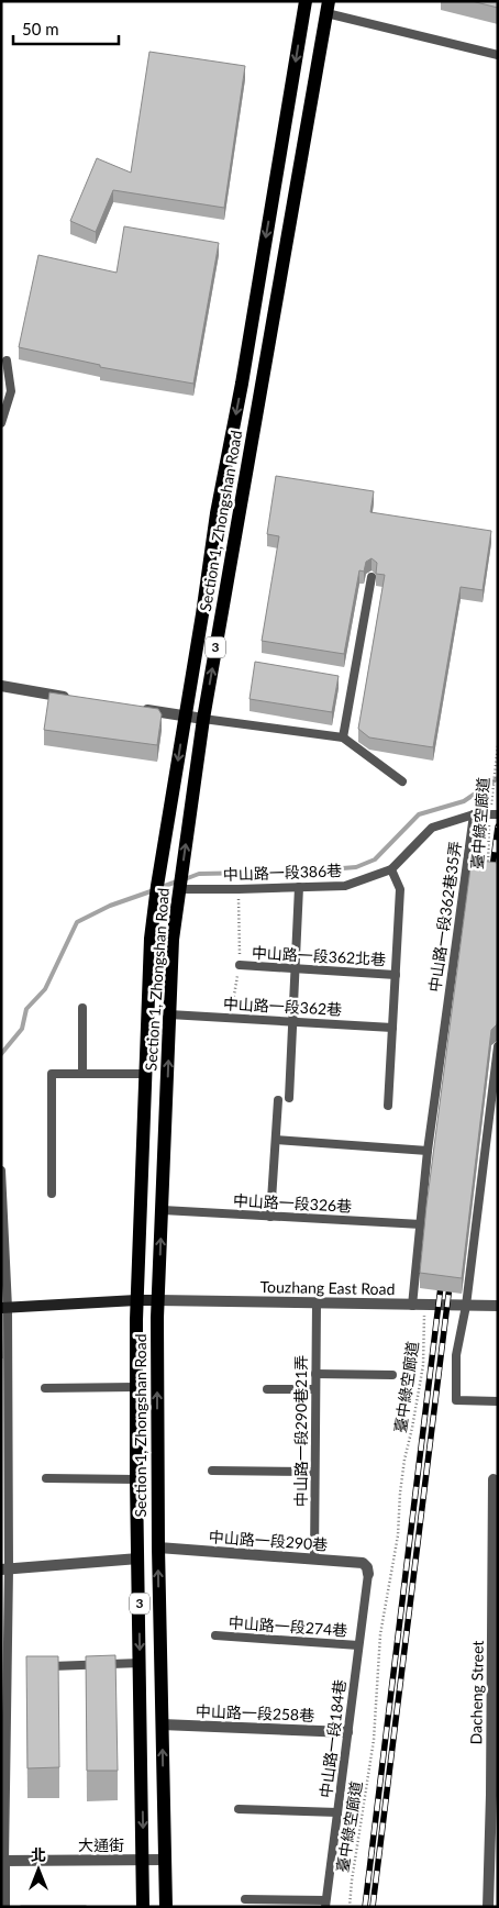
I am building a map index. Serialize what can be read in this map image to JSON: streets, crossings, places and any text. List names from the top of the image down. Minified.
{"streets":{"main road":["Section 1, Zhongshan Road","3"],"street":["Touzhang East Road","中山路一段290巷","Dacheng Street","中山路一段258巷","大通街"],"lane":["中山路一段386巷","中山路一段362巷35弄","中山路一段362北巷","中山路一段362巷","中山路一段326巷","中山路一段290巷21弄","中山路一段274巷","中山路一段184巷"],"path":["臺中綠空廊道"]},"crossings":[["Section 1, Zhongshan Road","中山路一段386巷"],["Section 1, Zhongshan Road","中山路一段362巷"],["Section 1, Zhongshan Road","中山路一段326巷"],["Section 1, Zhongshan Road","Touzhang East Road"],["Section 1, Zhongshan Road","中山路一段290巷"],["Section 1, Zhongshan Road","中山路一段258巷"],["Section 1, Zhongshan Road","大通街"],["臺中綠空廊道","中山路一段386巷"],["臺中綠空廊道","Touzhang East Road"],["中山路一段386巷","中山路一段362巷35弄"],["中山路一段362巷35弄","中山路一段326巷"],["中山路一段362巷35弄","Touzhang East Road"],["Touzhang East Road","中山路一段290巷21弄"],["中山路一段290巷21弄","中山路一段290巷"],["中山路一段290巷","中山路一段184巷"],["中山路一段274巷","中山路一段184巷"],["中山路一段258巷","中山路一段184巷"]],"scale_bar":"50 m","north":"top"}
